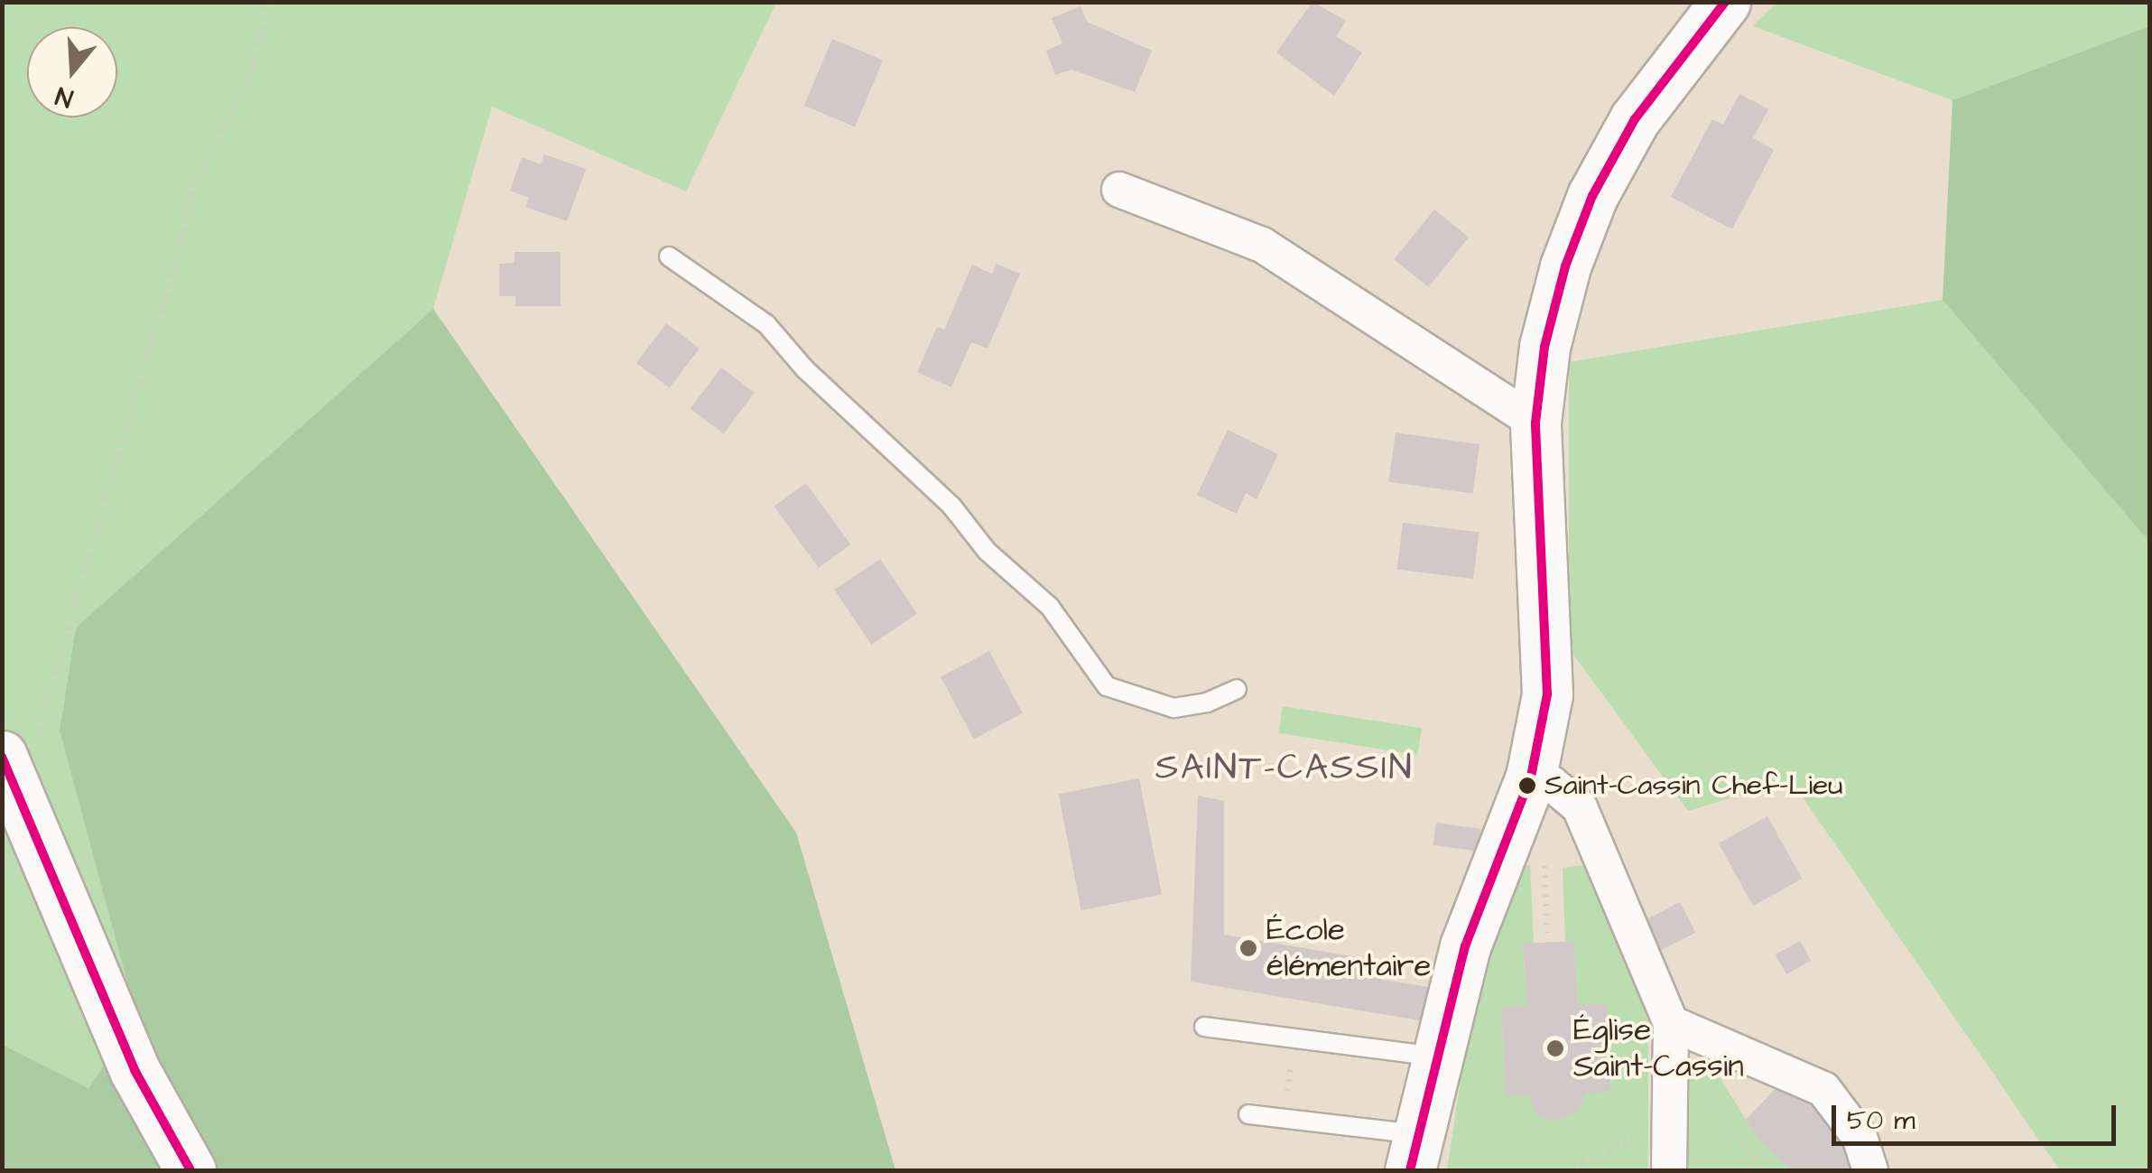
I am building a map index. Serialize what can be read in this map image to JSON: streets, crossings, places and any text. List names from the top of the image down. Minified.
{"districts":["SAINT-CASSIN"],"places":["Saint-Cassin Chef-Lieu","École élémentaire","Église Saint-Cassin"],"scale_bar":"50 m","north":"bottom"}
